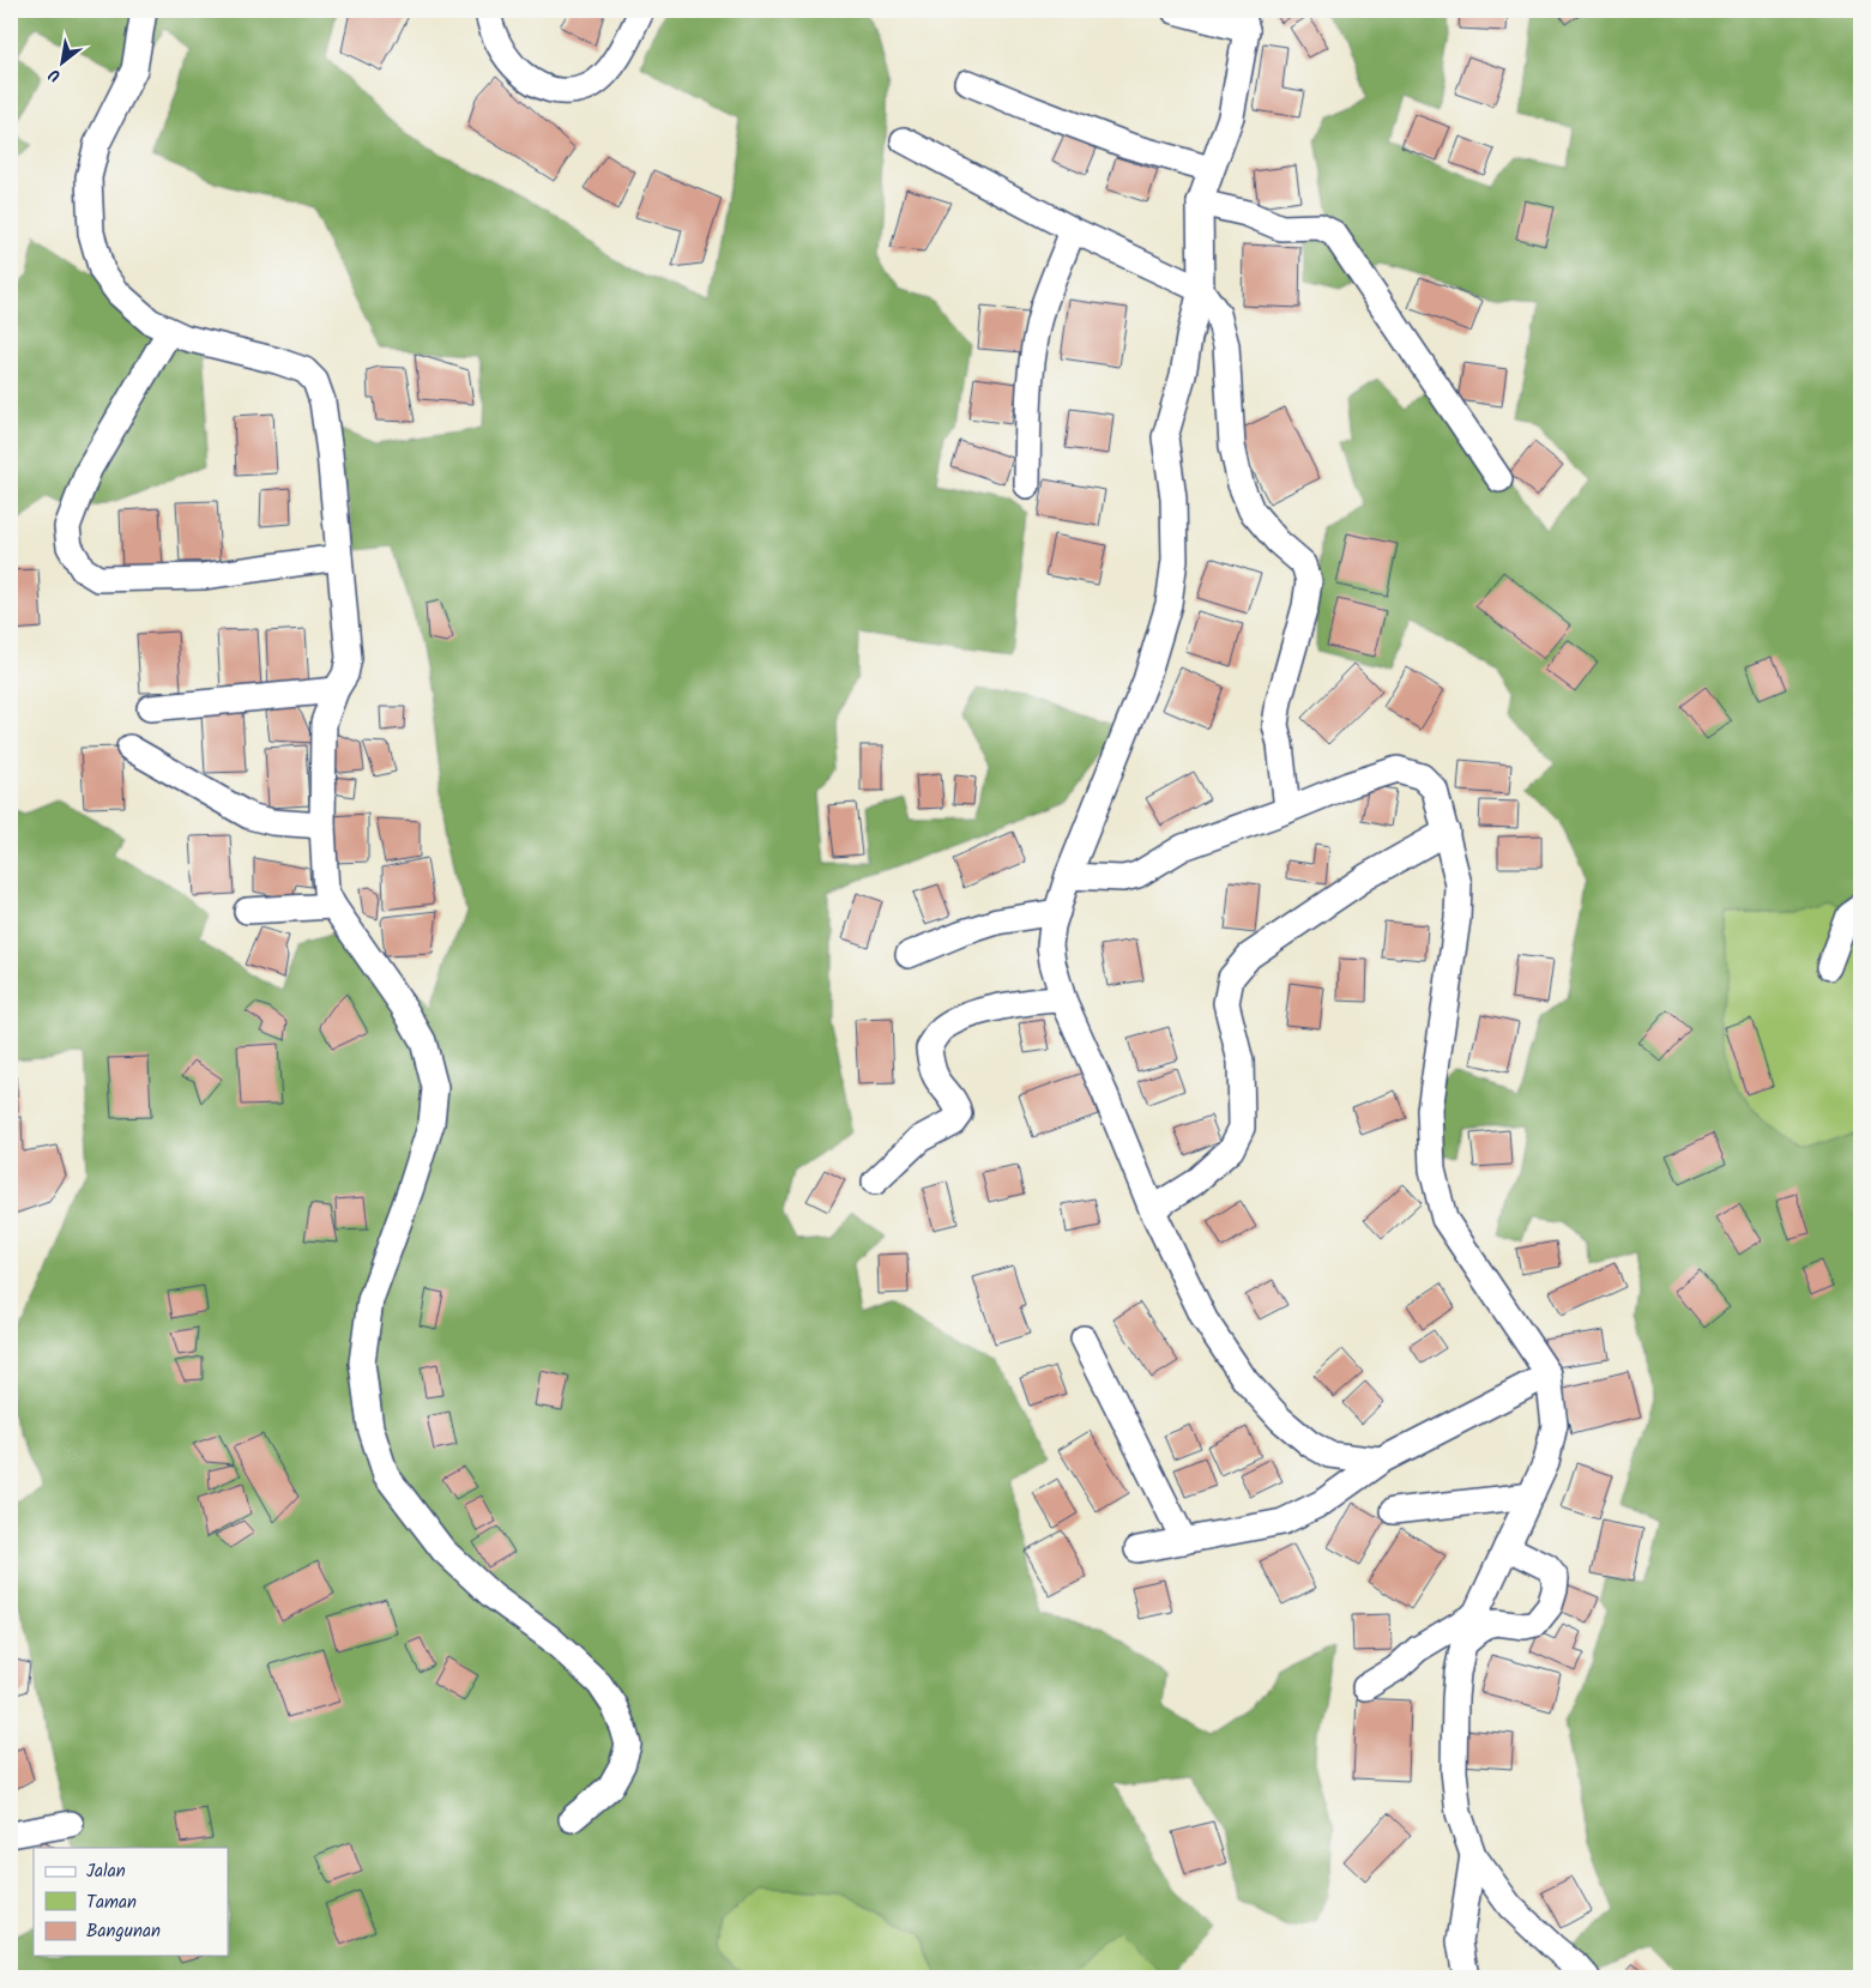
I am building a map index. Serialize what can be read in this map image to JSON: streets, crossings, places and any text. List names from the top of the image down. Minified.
{"legend":["Jalan","Taman","Bangunan"],"north":"bottom left"}
